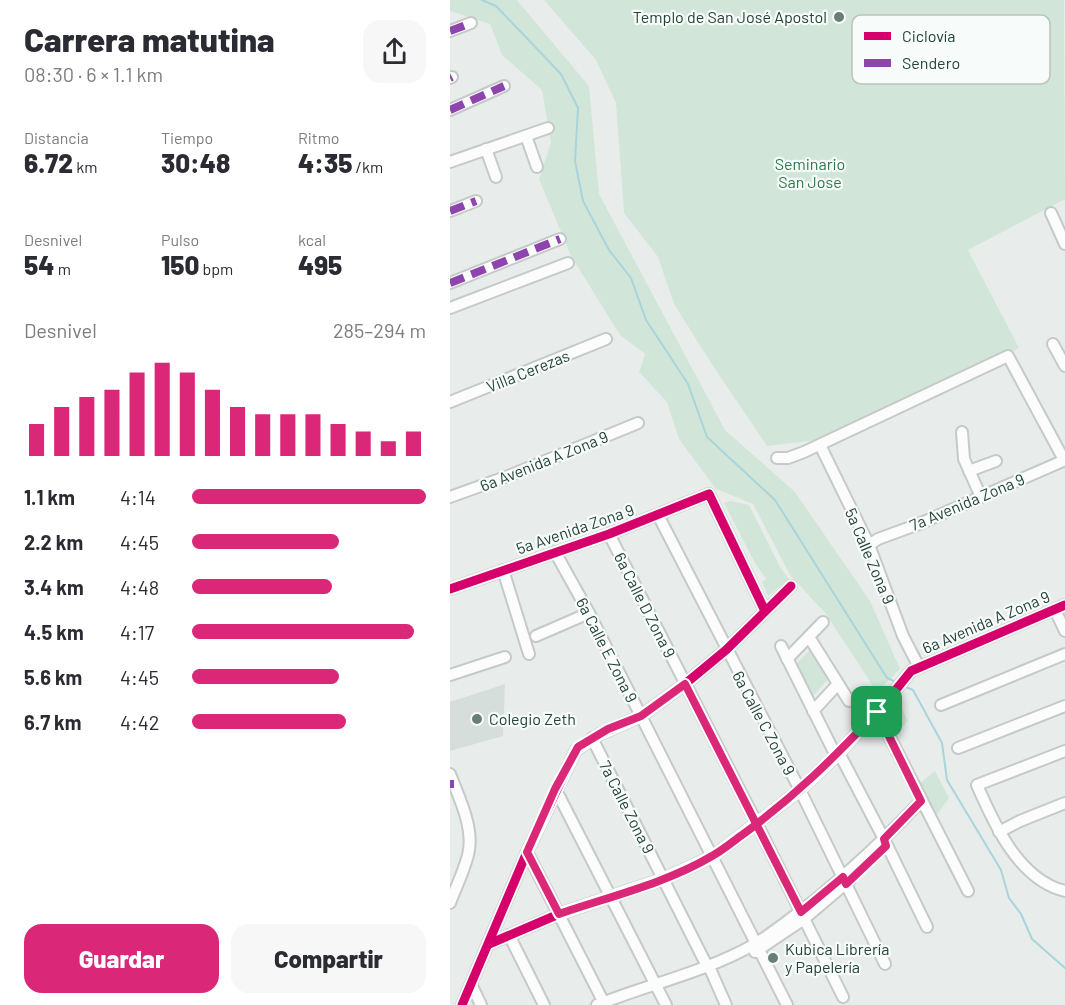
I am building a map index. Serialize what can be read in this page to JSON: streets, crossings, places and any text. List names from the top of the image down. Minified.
{"streets":{"street":["Villa Cerezas","6a Avenida A Zona 9","7a Avenida Zona 9","5a Avenida Zona 9","5a Calle Zona 9","6a Calle D Zona 9","6a Calle E Zona 9","6a Calle C Zona 9","7a Calle Zona 9"]},"crossings":[["6a Avenida A Zona 9","5a Calle Zona 9"],["7a Avenida Zona 9","5a Calle Zona 9"],["5a Avenida Zona 9","6a Calle D Zona 9"],["5a Avenida Zona 9","6a Calle E Zona 9"],["5a Avenida Zona 9","6a Calle C Zona 9"]],"parks":["Seminario San Jose"],"places":["Templo de San José Apostol","Colegio Zeth","Kubica Librería y Papelería"],"legend":["Ciclovía","Sendero"],"page":{"heading":["Carrera matutina","08:30 · 6 × 1.1 km"],"stats":[["Distancia","6.72 km"],["Tiempo","30:48"],["Ritmo","4:35 /km"],["Desnivel","54 m"],["Pulso","150 bpm"],["kcal","495"]],"chart":["Desnivel","285–294 m"],"list":[{"name":"1.1 km","note":"4:14"},{"name":"2.2 km","note":"4:45"},{"name":"3.4 km","note":"4:48"},{"name":"4.5 km","note":"4:17"},{"name":"5.6 km","note":"4:45"},{"name":"6.7 km","note":"4:42"}],"buttons":["Guardar","Compartir"]}}
